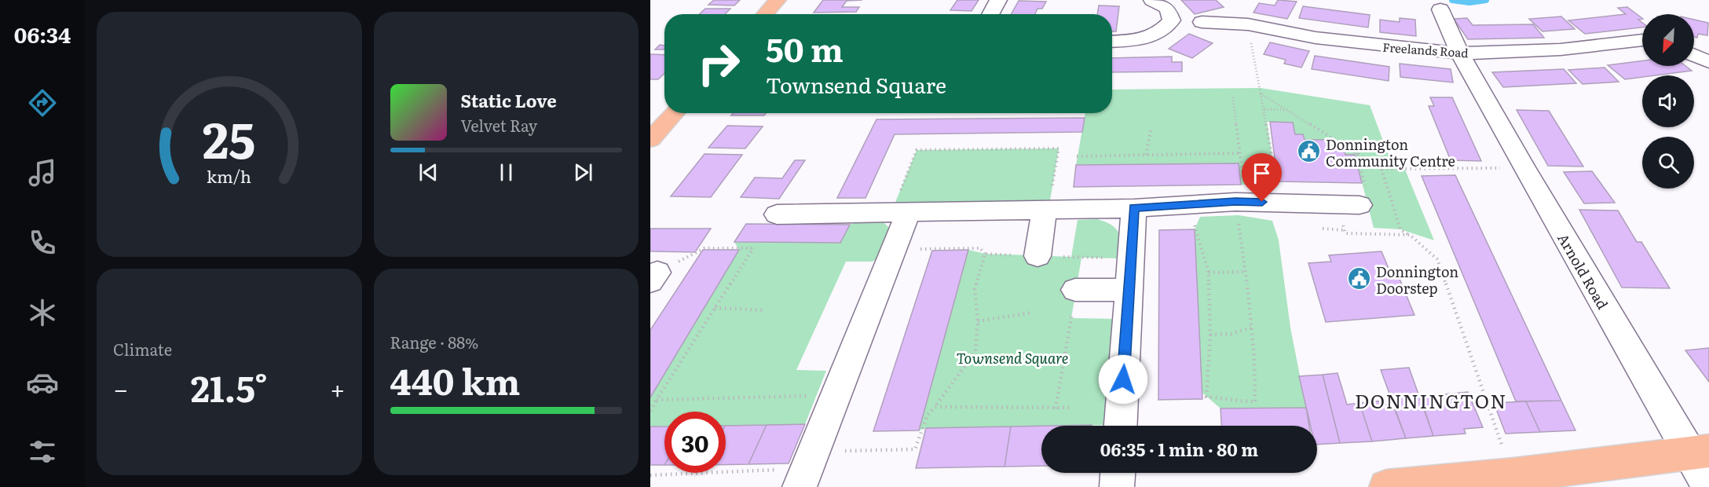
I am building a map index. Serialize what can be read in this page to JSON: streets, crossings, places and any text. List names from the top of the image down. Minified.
{"streets":{"street":["Freelands Road","Arnold Road"]},"crossings":[["Freelands Road","Arnold Road"]],"districts":["DONNINGTON"],"parks":["Townsend Square"],"places":{"public building":["Donnington Community Centre","Donnington Doorstep"]},"north":"bottom left","page":{"tabs":"06:34","turn":["50 m","Townsend Square"],"song":["Static Love","Velvet Ray"],"tile":["Climate",["Range · 88%","440 km"]],"heat":["−","21.5°","+"],"limit":"30","trip":"06:35 · 1 min · 80 m","gauge":["25","km/h"]}}
